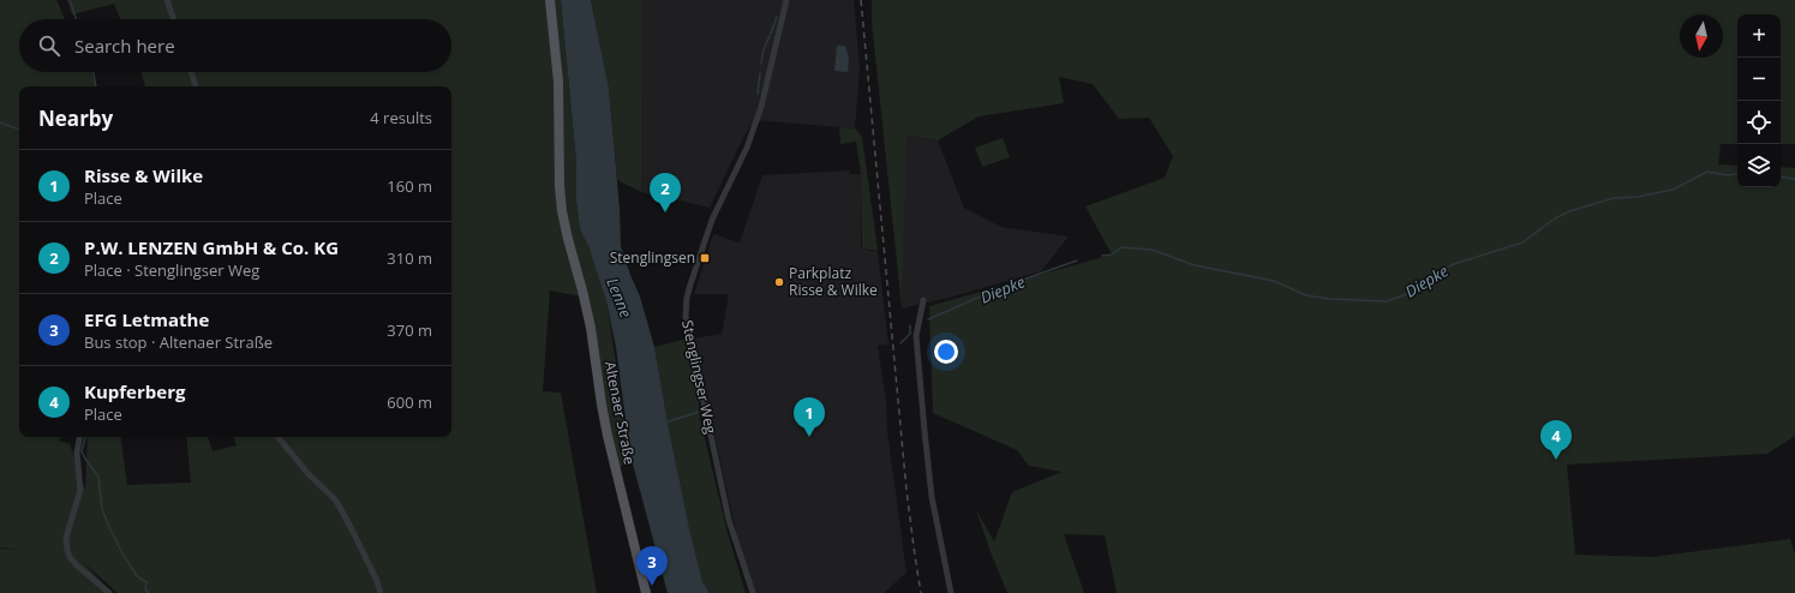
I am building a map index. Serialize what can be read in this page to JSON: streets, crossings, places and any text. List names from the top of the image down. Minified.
{"streets":{"main road":["Altenaer Straße"],"street":["Stenglingser Weg"]},"water":["Diepke","Lenne"],"places":{"transit":["Stenglingsen"],"other":["Parkplatz Risse & Wilke"]},"north":"bottom","page":{"map_buttons":["+","−"],"search":"Search here","heading":["Nearby","4 results"],"list":[{"mark":"1","name":"Risse & Wilke","note":"Place","value":"160 m"},{"mark":"2","name":"P.W. LENZEN GmbH & Co. KG","note":"Place · Stenglingser Weg","value":"310 m"},{"mark":"3","name":"EFG Letmathe","note":"Bus stop · Altenaer Straße","value":"370 m"},{"mark":"4","name":"Kupferberg","note":"Place","value":"600 m"}],"pins":["2","1","4","3"]}}
